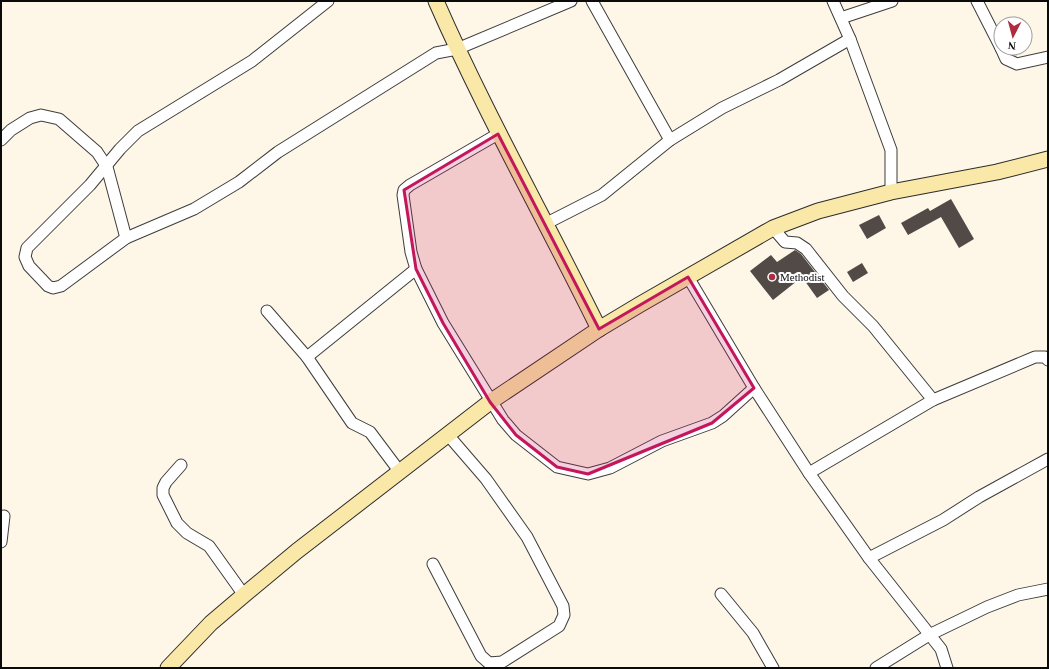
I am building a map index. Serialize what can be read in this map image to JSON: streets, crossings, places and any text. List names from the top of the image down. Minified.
{"places":["Methodist"],"north":"bottom"}
